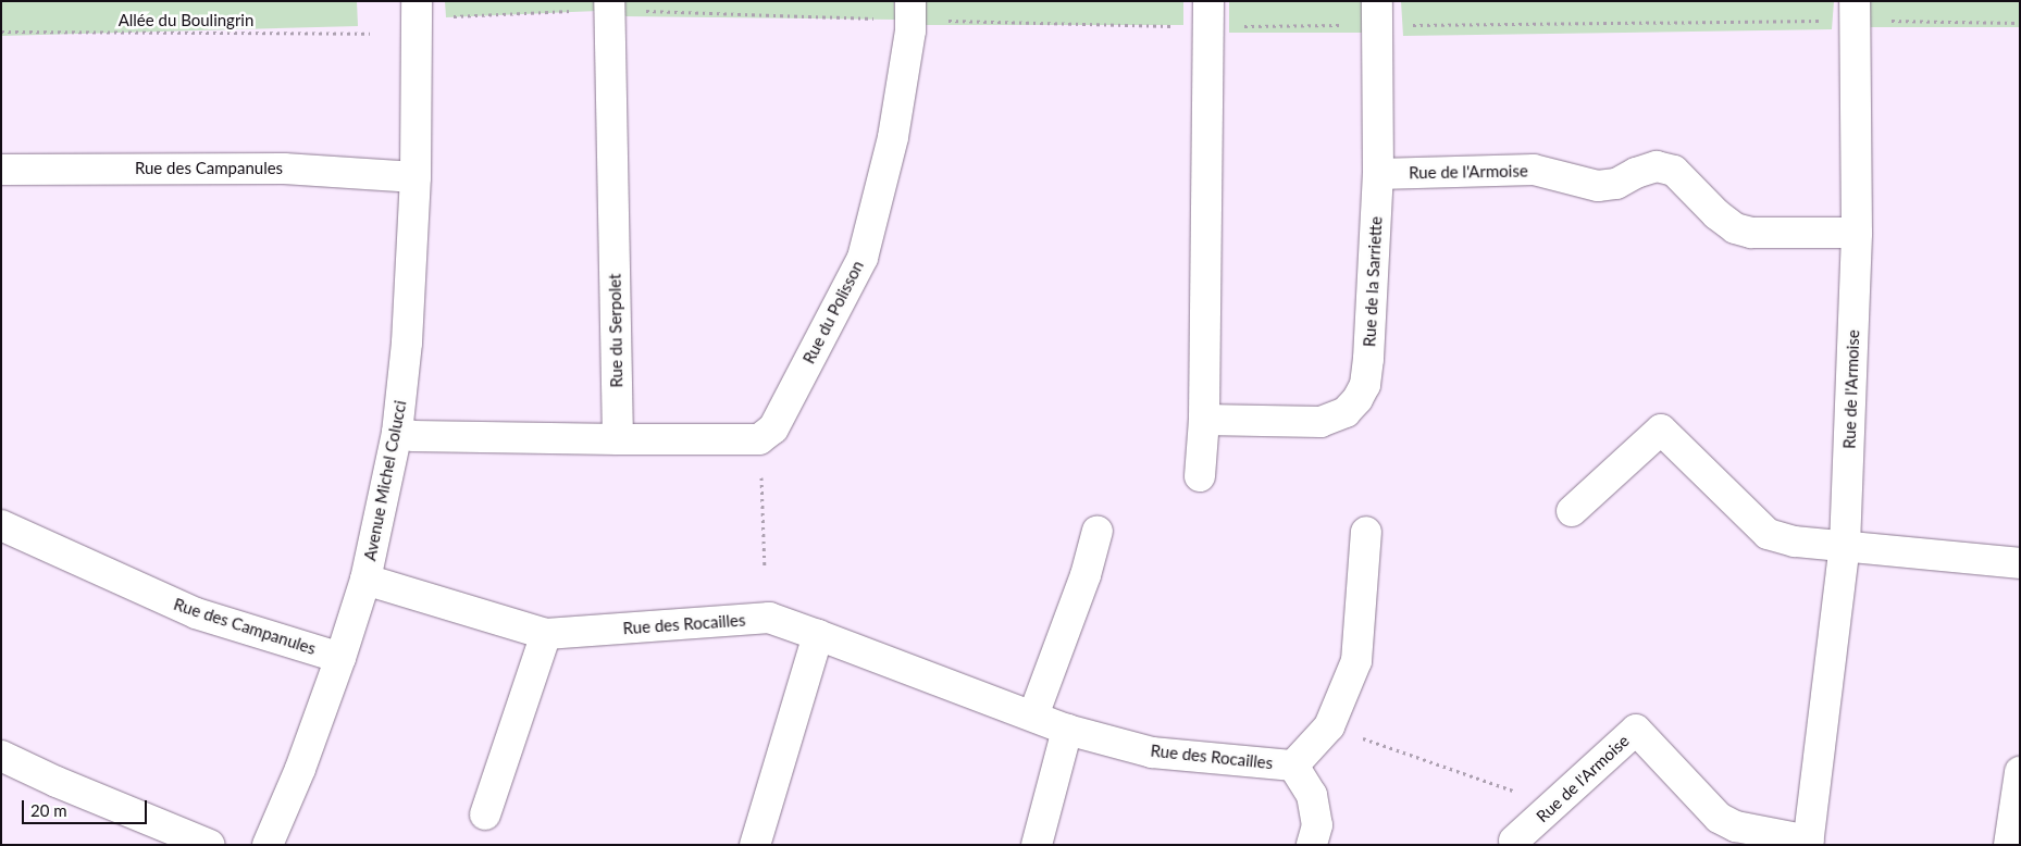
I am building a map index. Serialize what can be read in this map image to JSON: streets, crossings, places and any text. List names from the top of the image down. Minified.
{"streets":{"street":["Rue des Campanules","Rue de l'Armoise","Rue de la Sarriette","Rue du Polisson","Rue du Serpolet","Avenue Michel Colucci","Rue des Rocailles"],"path":["Allée du Boulingrin"]},"crossings":[["Rue des Campanules","Avenue Michel Colucci"],["Rue de l'Armoise","Rue de la Sarriette"],["Avenue Michel Colucci","Rue des Rocailles"]],"scale_bar":"20 m"}
